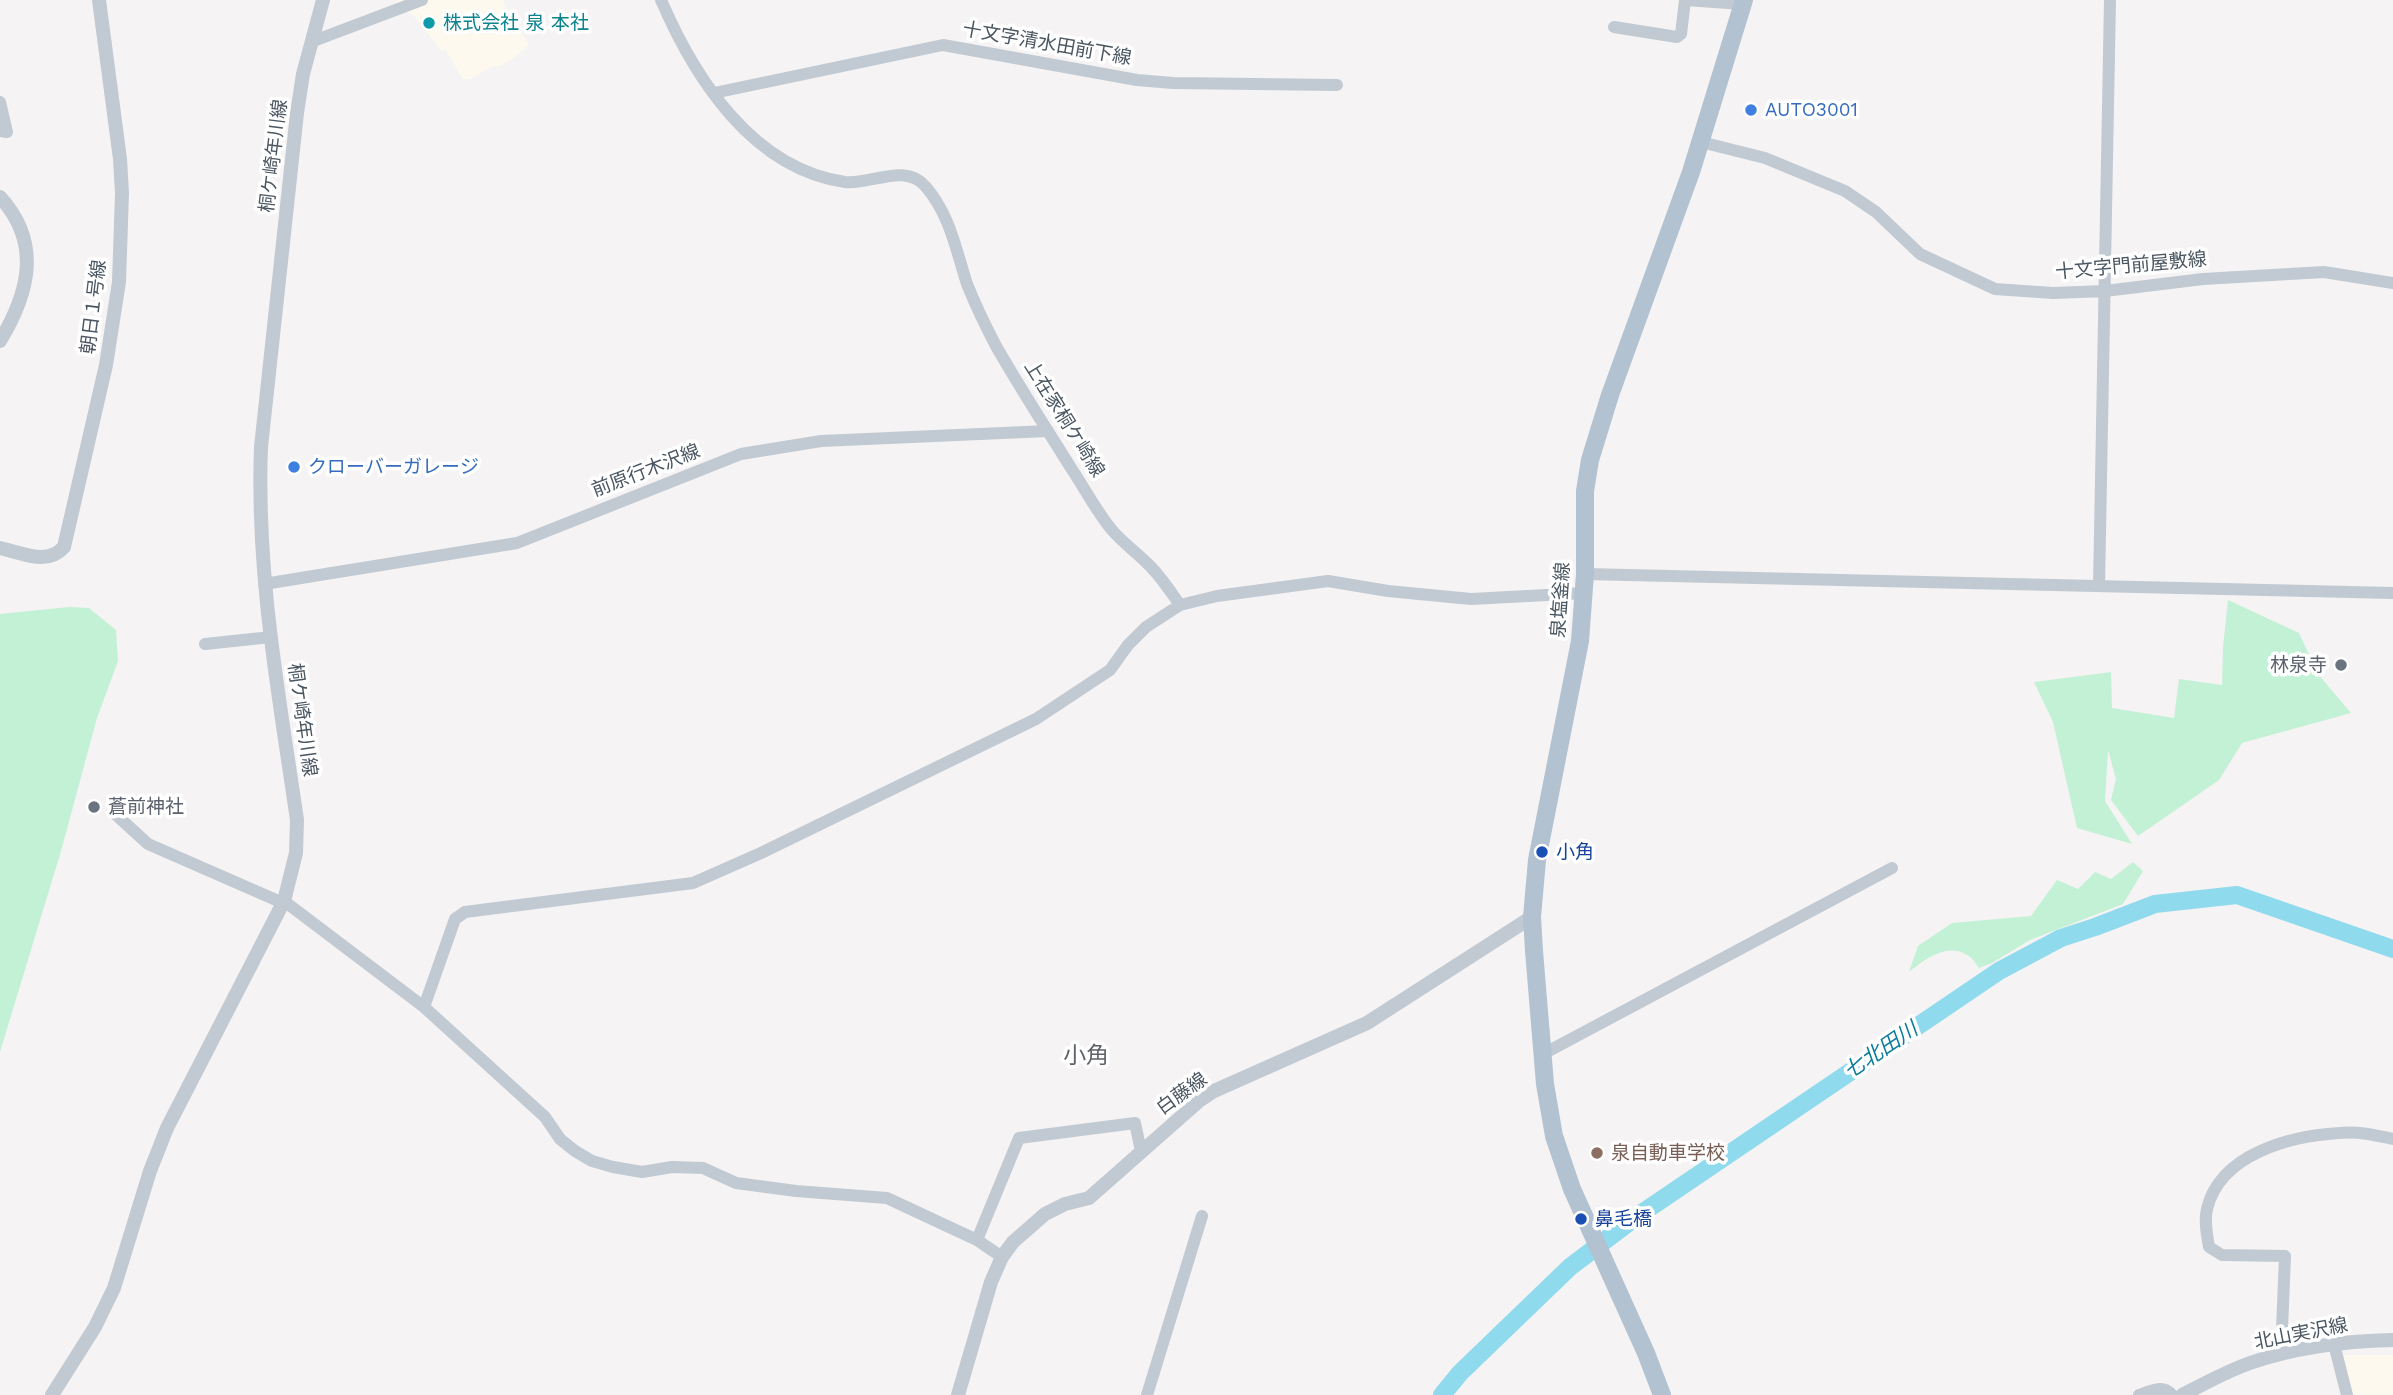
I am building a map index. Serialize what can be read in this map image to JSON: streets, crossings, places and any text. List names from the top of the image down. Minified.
{"streets":{"main road":["泉塩釜線"],"street":["十文字清水田前下線","桐ケ崎年川線","十文字門前屋敷線","朝日１号線","上在家桐ケ崎線","前原行木沢線","白藤線","北山実沢線"]},"crossings":[["十文字清水田前下線","上在家桐ケ崎線"],["桐ケ崎年川線","前原行木沢線"],["十文字門前屋敷線","泉塩釜線"],["上在家桐ケ崎線","前原行木沢線"],["泉塩釜線","白藤線"]],"districts":["小角"],"water":["七北田川"],"places":["株式会社 泉 本社","AUTO3001","クローバーガレージ","林泉寺","蒼前神社","小角","泉自動車学校","鼻毛橋"]}
